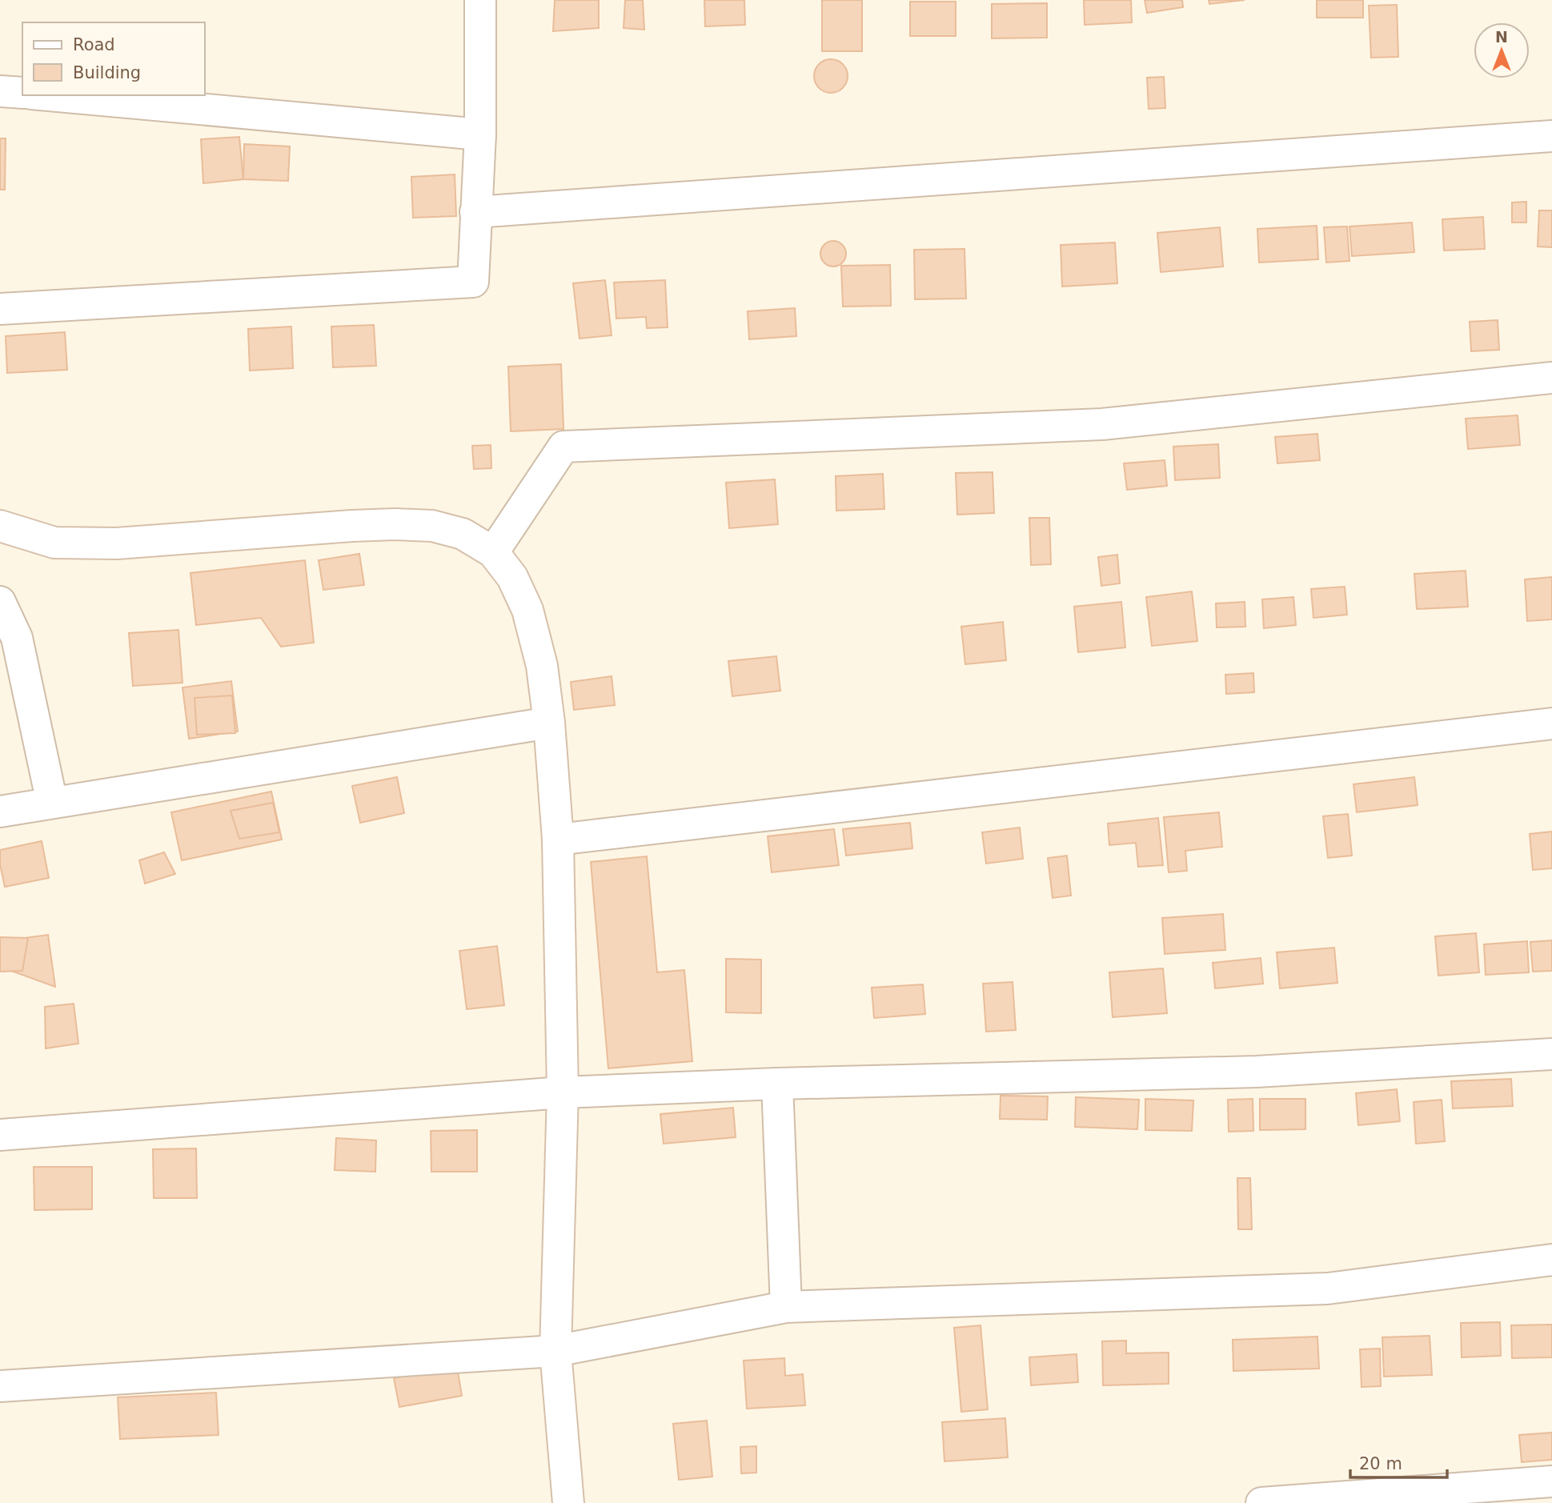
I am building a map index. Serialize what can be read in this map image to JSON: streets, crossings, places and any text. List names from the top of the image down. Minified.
{"legend":["Road","Building"],"scale_bar":"20 m","north":"top"}
